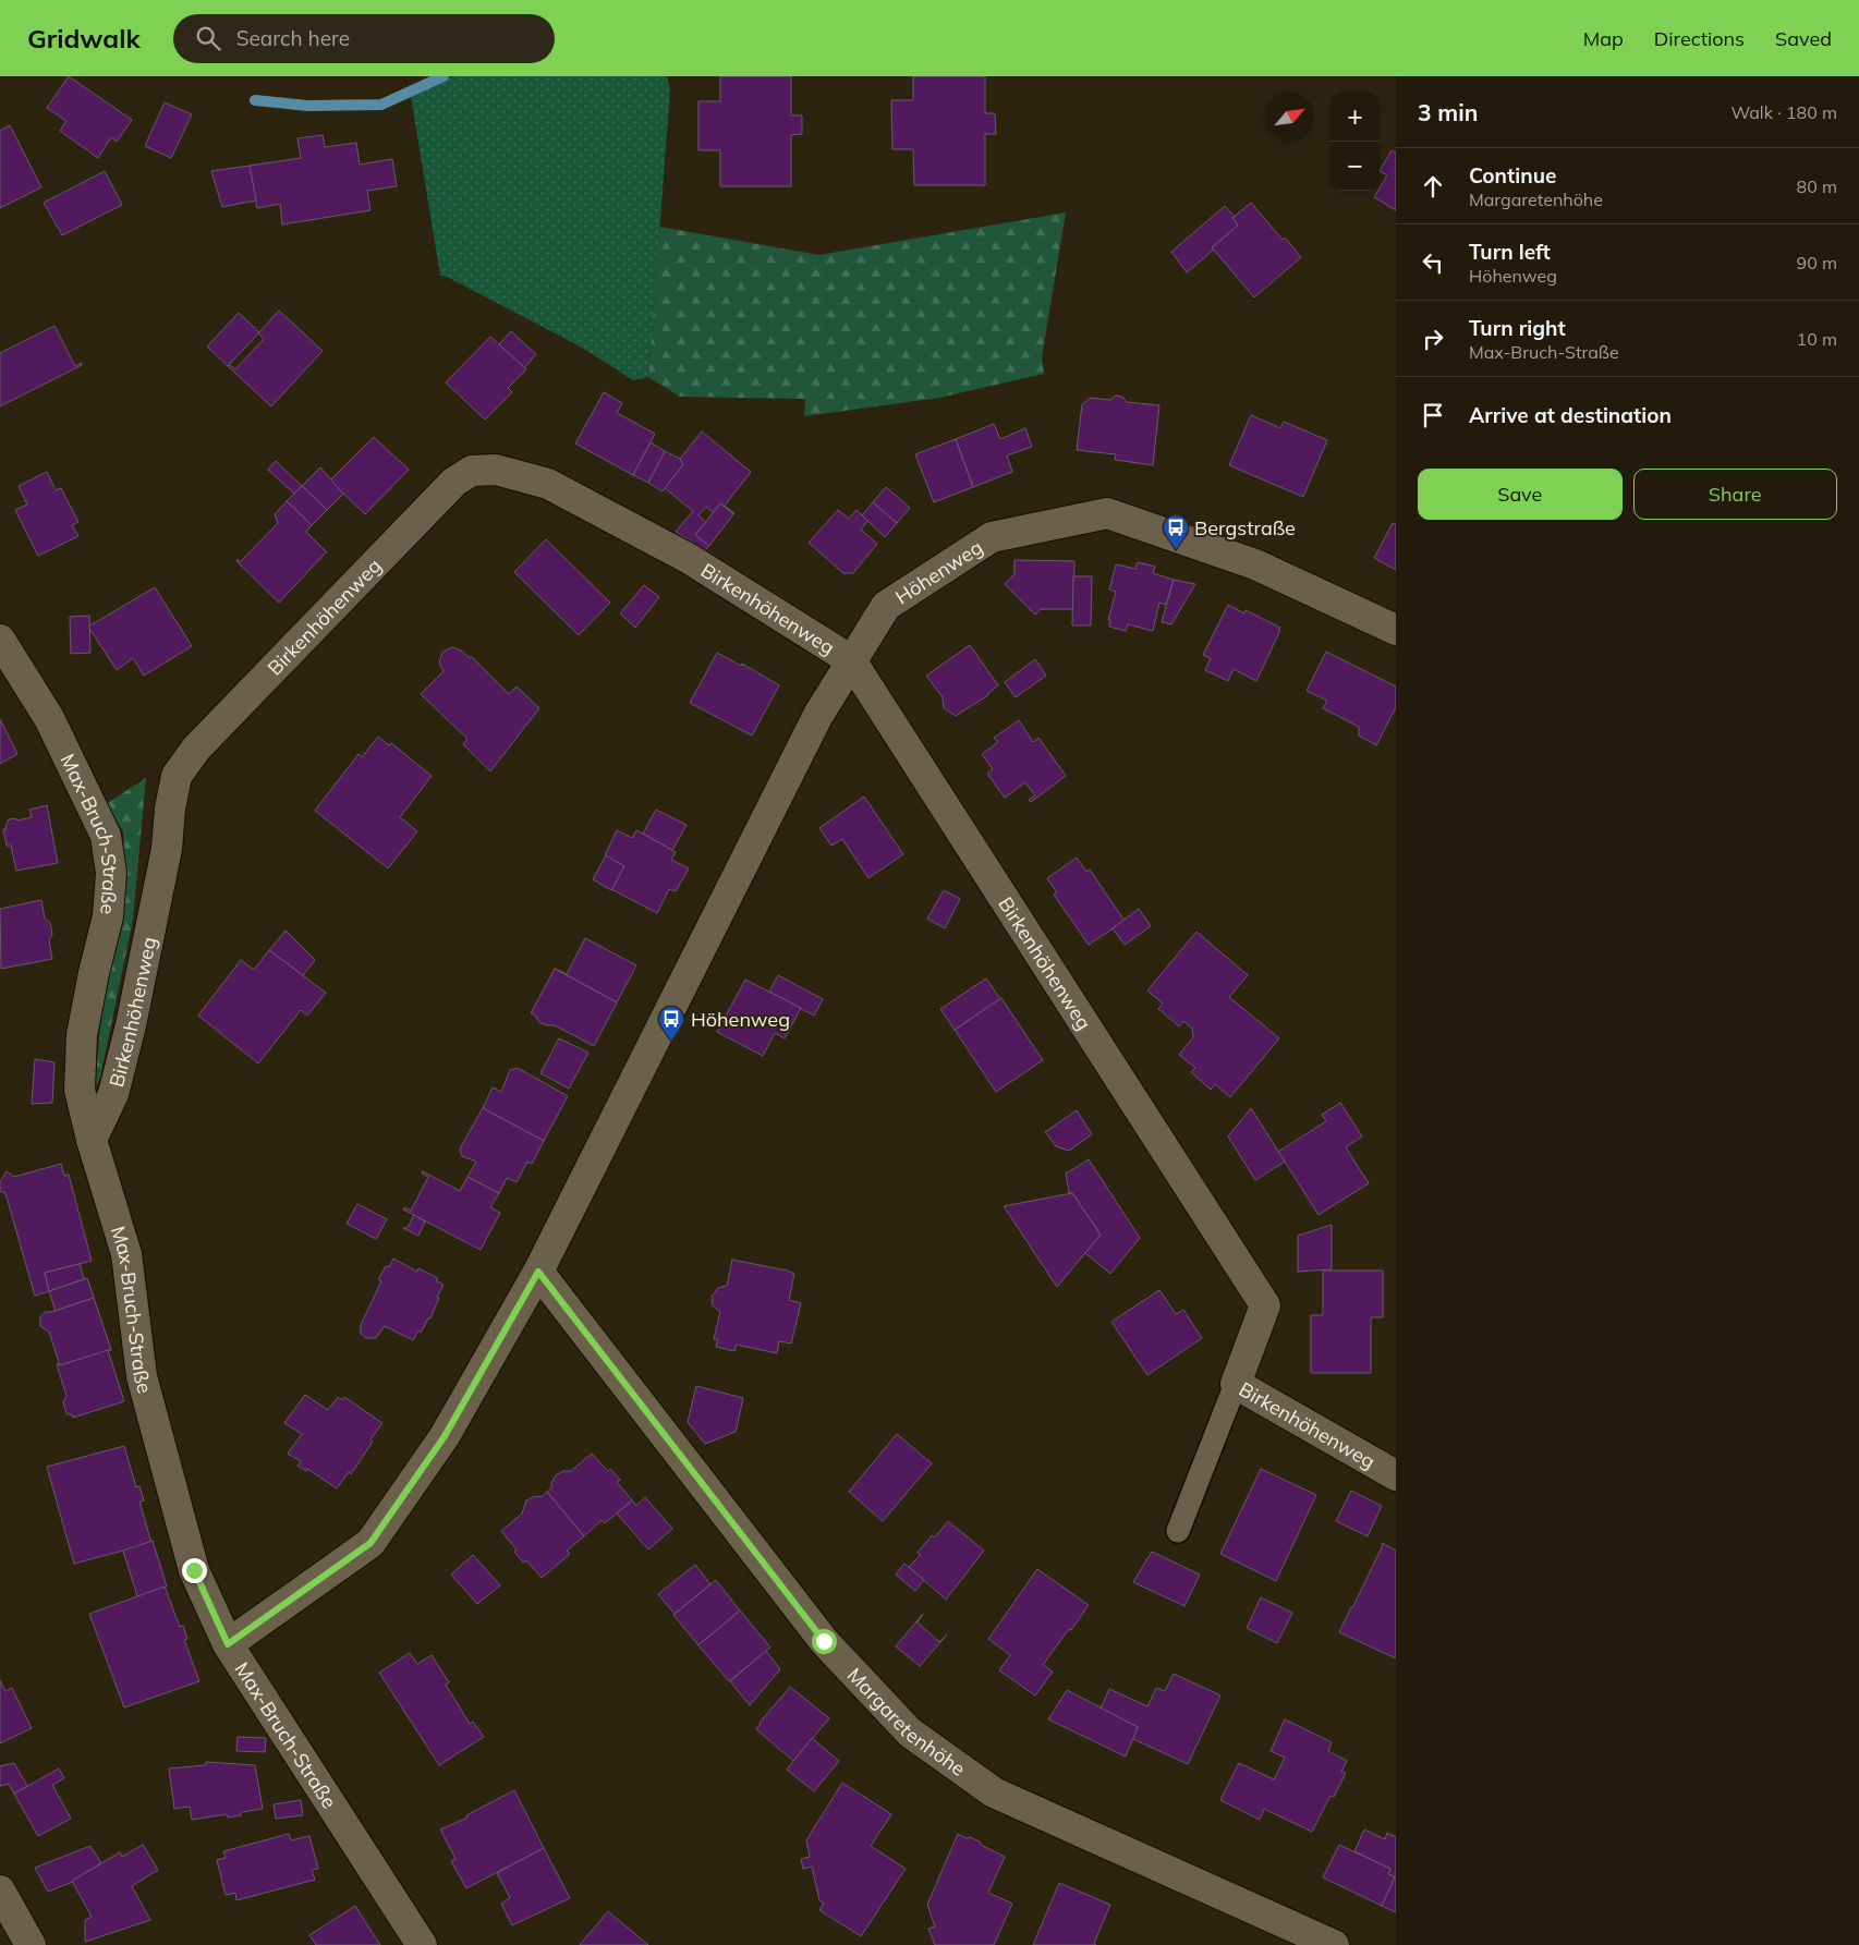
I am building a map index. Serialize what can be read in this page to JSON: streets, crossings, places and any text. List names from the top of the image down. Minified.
{"streets":{"street":["Höhenweg","Birkenhöhenweg","Max-Bruch-Straße","Margaretenhöhe"]},"crossings":[["Höhenweg","Birkenhöhenweg"],["Höhenweg","Max-Bruch-Straße"],["Höhenweg","Margaretenhöhe"],["Birkenhöhenweg","Max-Bruch-Straße"]],"places":{"bus stop":["Bergstraße","Höhenweg"]},"north":"top right","page":{"header":"Gridwalk","search":"Search here","nav":["Map","Directions","Saved"],"heading":["3 min","Walk · 180 m"],"map_buttons":["+","−"],"list":[["Continue","Margaretenhöhe","80 m"],["Turn left","Höhenweg","90 m"],["Turn right","Max-Bruch-Straße","10 m"],"Arrive at destination"],"buttons":["Save","Share"]}}
